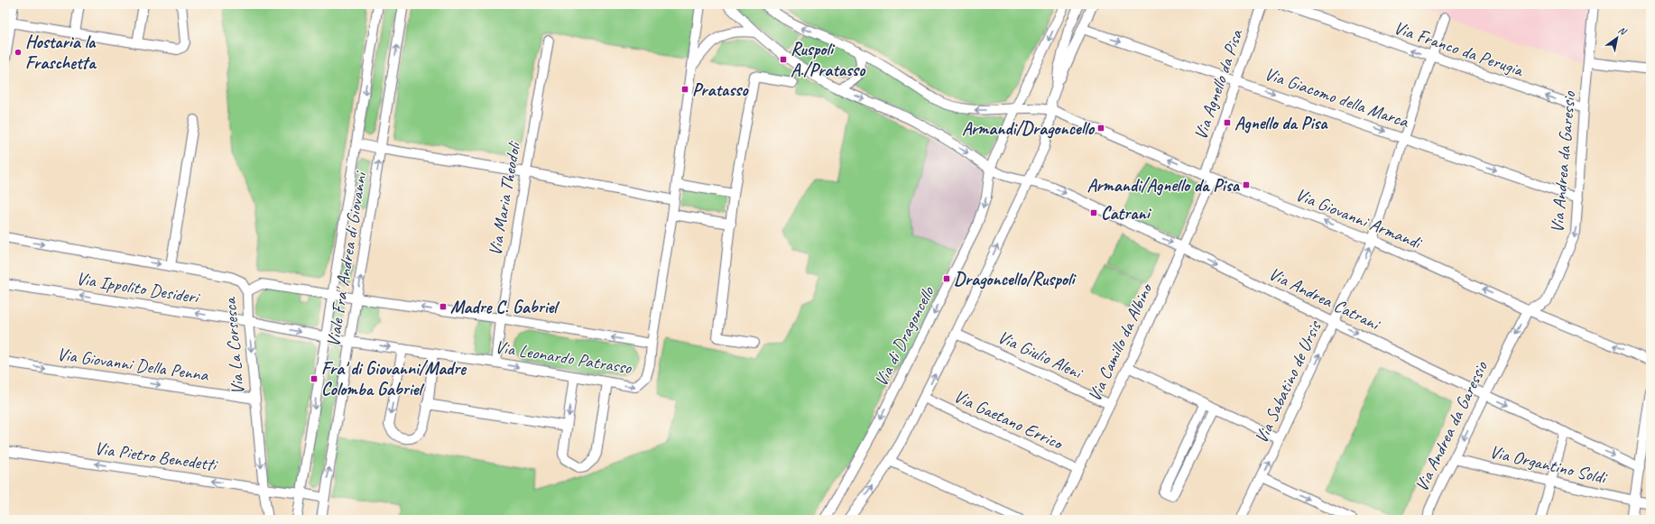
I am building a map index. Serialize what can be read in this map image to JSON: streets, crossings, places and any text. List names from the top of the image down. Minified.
{"streets":{"street":["Via Franco da Perugia","Via Agnello da Pisa","Via Giacomo della Marca","Via Andrea da Garessio","Via Maria Theodoli","Via Giovanni Armandi","Viale Fra' Andrea di Giovanni","Via Ippolito Desideri","Via Andrea Catrani","Via di Dragoncello","Via Camillo da Albino","Via La Corsesca","Via Giulio Aleni","Via Leonardo Patrasso","Via Giovanni Della Penna","Via Sabatino de Ursis","Via Gaetano Errico","Via Pietro Benedetti","Via Organtino Soldi"]},"crossings":[["Via Franco da Perugia","Via Andrea da Garessio"],["Via Franco da Perugia","Via Sabatino de Ursis"],["Via Agnello da Pisa","Via Giacomo della Marca"],["Via Agnello da Pisa","Via Giovanni Armandi"],["Via Agnello da Pisa","Via Camillo da Albino"],["Via Giacomo della Marca","Via Andrea da Garessio"],["Via Giacomo della Marca","Via Sabatino de Ursis"],["Via Andrea da Garessio","Via Giovanni Armandi"],["Via Andrea da Garessio","Via Andrea Catrani"],["Via Andrea da Garessio","Via Organtino Soldi"],["Via Maria Theodoli","Via Leonardo Patrasso"],["Via Giovanni Armandi","Via di Dragoncello"],["Via Giovanni Armandi","Via Camillo da Albino"],["Via Giovanni Armandi","Via Sabatino de Ursis"],["Viale Fra' Andrea di Giovanni","Via Ippolito Desideri"],["Viale Fra' Andrea di Giovanni","Via Leonardo Patrasso"],["Viale Fra' Andrea di Giovanni","Via Pietro Benedetti"],["Via Ippolito Desideri","Via La Corsesca"],["Via Ippolito Desideri","Via Leonardo Patrasso"],["Via Andrea Catrani","Via di Dragoncello"],["Via Andrea Catrani","Via Camillo da Albino"],["Via Andrea Catrani","Via Leonardo Patrasso"],["Via Andrea Catrani","Via Sabatino de Ursis"],["Via Camillo da Albino","Via Giulio Aleni"],["Via Camillo da Albino","Via Gaetano Errico"],["Via La Corsesca","Via Giovanni Della Penna"],["Via La Corsesca","Via Pietro Benedetti"]],"one_way":["Via Franco da Perugia","Via Giacomo della Marca","Via Andrea da Garessio","Via Giovanni Armandi","Via Andrea Catrani","Via Giovanni Della Penna","Via Sabatino de Ursis","Via Pietro Benedetti"],"places":{"other":["Hostaria la Fraschetta"],"transit":["Ruspoli A./Pratasso","Pratasso","Agnello da Pisa","Armandi/Dragoncello","Armandi/Agnello da Pisa","Catrani","Dragoncello/Ruspoli","Madre C. Gabriel","Fra' di Giovanni/Madre Colomba Gabriel"]},"north":"top right"}
